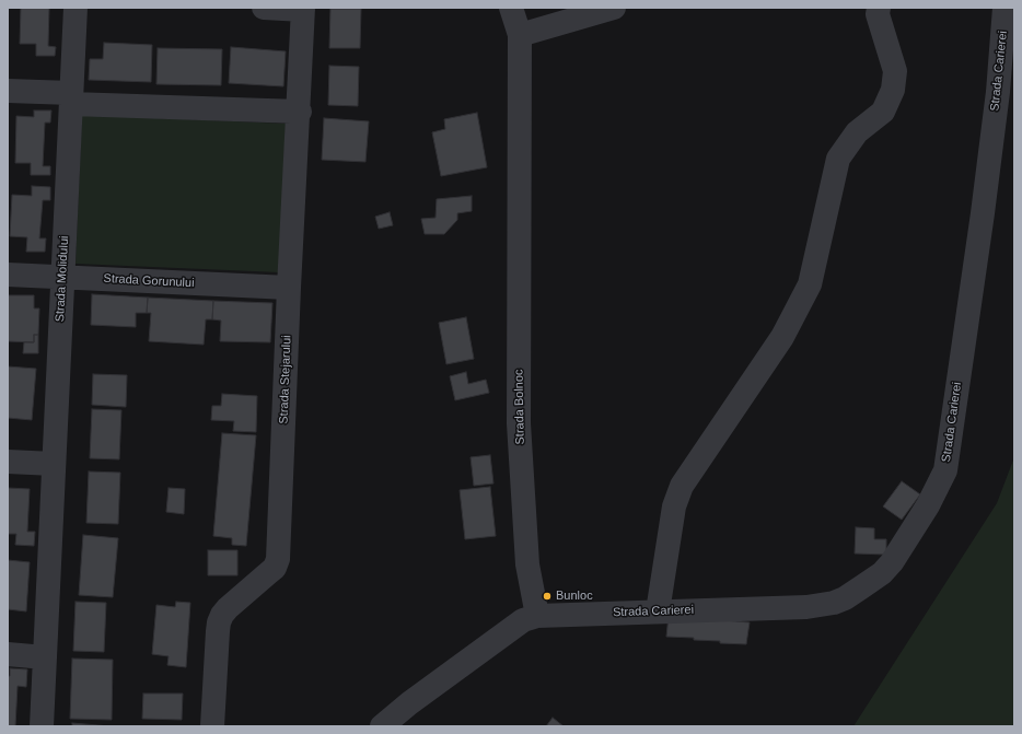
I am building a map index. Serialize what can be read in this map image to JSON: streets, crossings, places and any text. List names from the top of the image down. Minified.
{"streets":{"street":["Strada Carierei","Strada Molidului","Strada Gorunului","Strada Stejarului","Strada Bolnoc"]},"crossings":[["Strada Carierei","Strada Bolnoc"],["Strada Molidului","Strada Gorunului"],["Strada Gorunului","Strada Stejarului"]],"places":["Bunloc"]}
